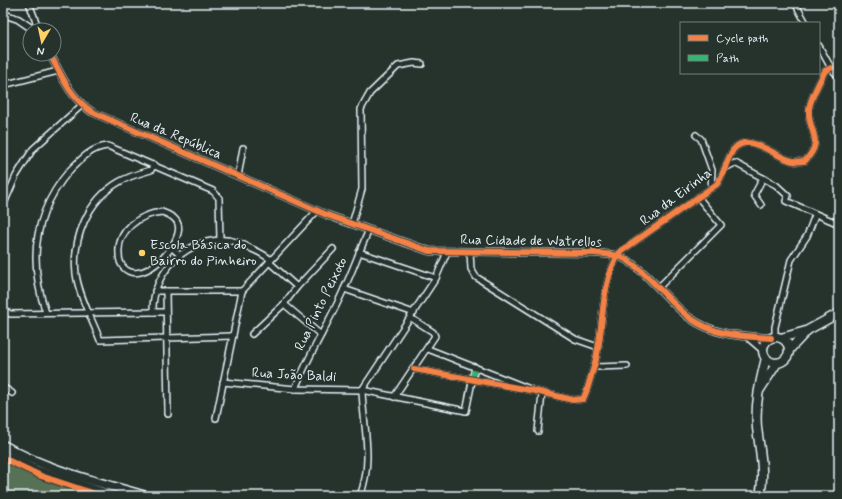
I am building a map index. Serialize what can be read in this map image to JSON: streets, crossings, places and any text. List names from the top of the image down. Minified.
{"streets":{"street":["Rua da República","Rua da Eirinha","Rua Cidade de Watrellos","Rua Pinto Peixoto","Rua João Baldi"]},"crossings":[["Rua da República","Rua Cidade de Watrellos"],["Rua da Eirinha","Rua Cidade de Watrellos"],["Rua Cidade de Watrellos","Rua Pinto Peixoto"],["Rua Pinto Peixoto","Rua João Baldi"]],"places":["Escola Básica do Bairro do Pinheiro"],"legend":["Cycle path","Path"],"north":"bottom"}
